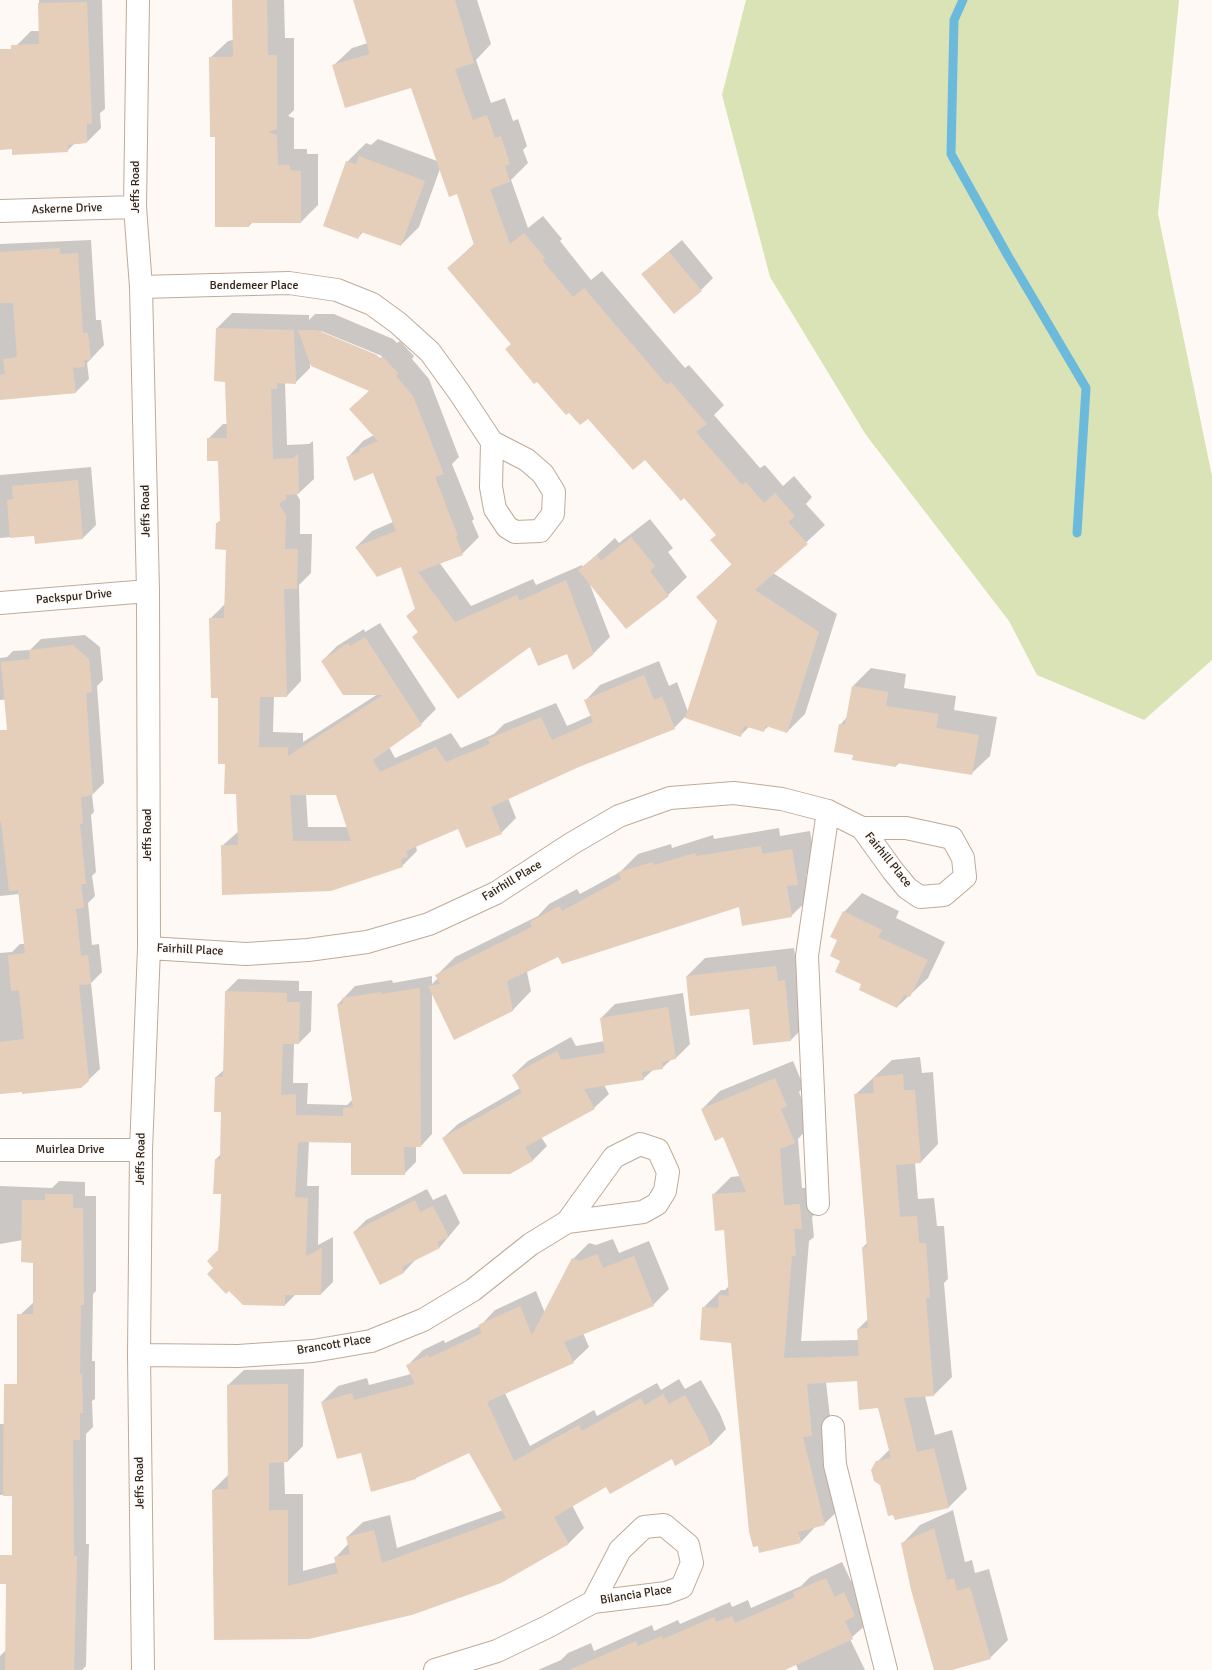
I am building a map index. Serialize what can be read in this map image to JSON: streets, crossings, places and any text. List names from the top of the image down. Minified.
{"streets":{"street":["Jeffs Road","Askerne Drive","Bendemeer Place","Packspur Drive","Fairhill Place","Muirlea Drive","Brancott Place","Bilancia Place"]},"crossings":[["Jeffs Road","Askerne Drive"],["Jeffs Road","Bendemeer Place"],["Jeffs Road","Packspur Drive"],["Jeffs Road","Fairhill Place"],["Jeffs Road","Muirlea Drive"],["Jeffs Road","Brancott Place"]]}
